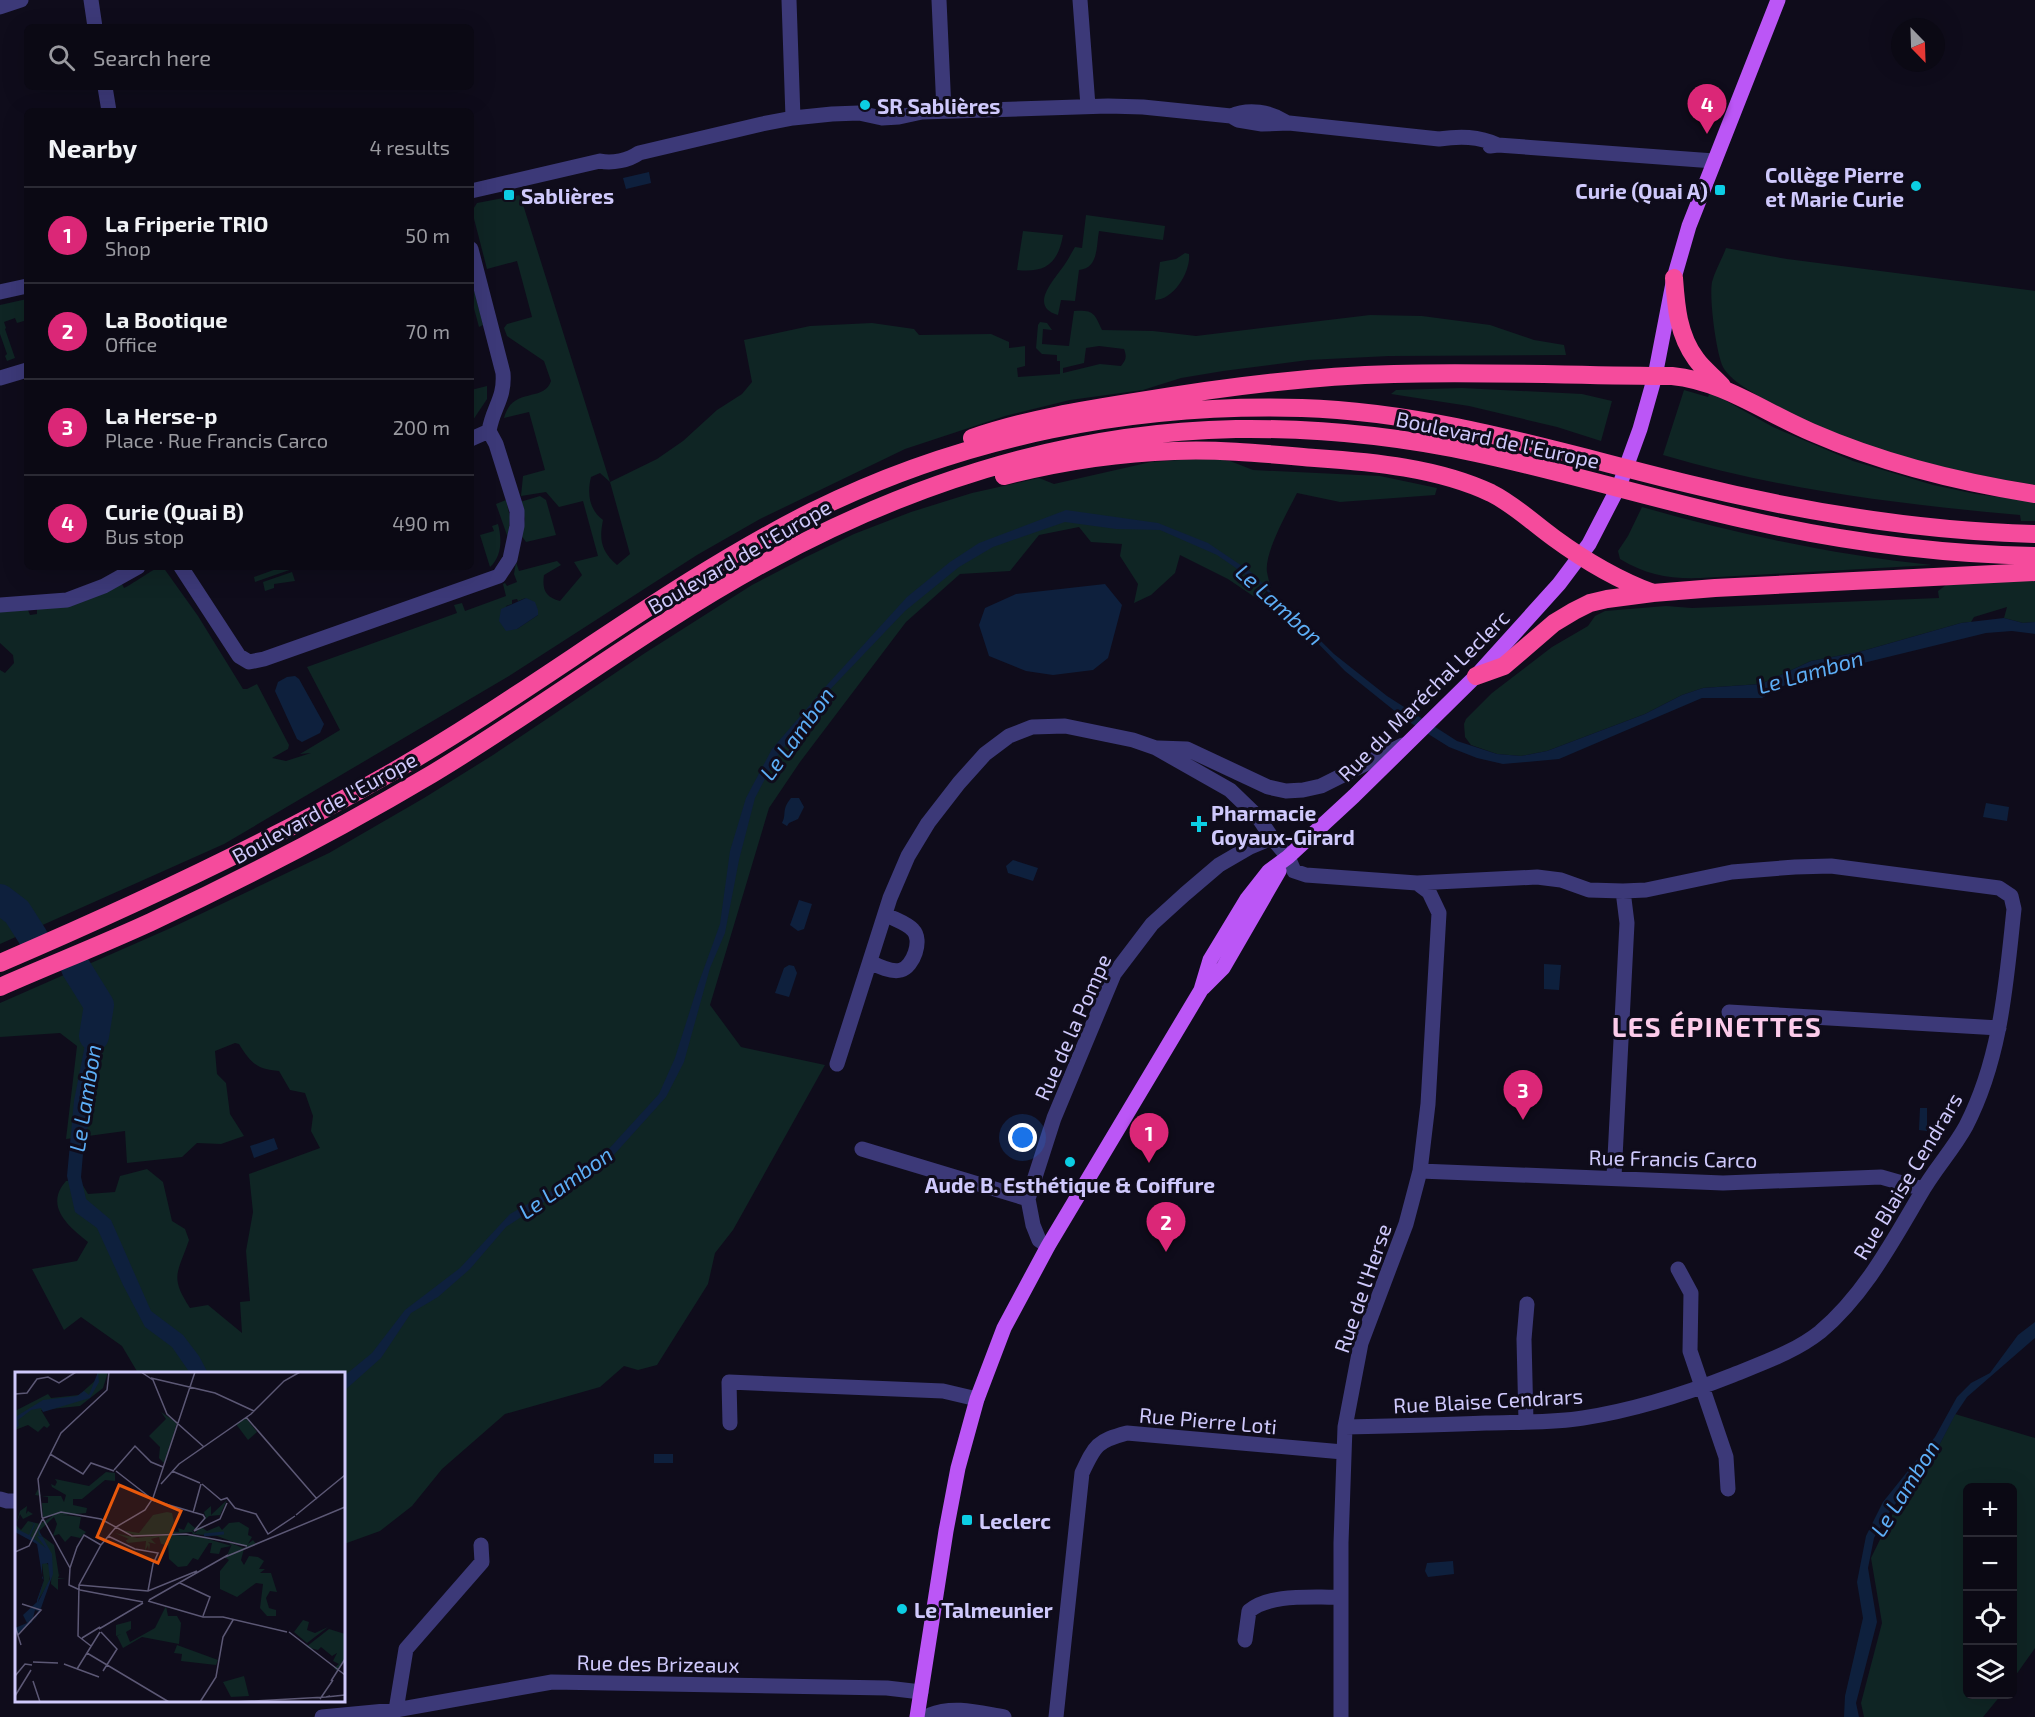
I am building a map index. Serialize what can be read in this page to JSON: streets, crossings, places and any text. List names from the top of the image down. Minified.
{"streets":{"highway":["Boulevard de l'Europe"],"main road":["Rue du Maréchal Leclerc"],"street":["Rue de la Pompe","Rue Francis Carco","Rue Blaise Cendrars","Rue de l'Herse","Rue Pierre Loti","Rue des Brizeaux"]},"crossings":[["Rue du Maréchal Leclerc","Rue de la Pompe"],["Rue du Maréchal Leclerc","Rue des Brizeaux"],["Rue Francis Carco","Rue Blaise Cendrars"],["Rue Francis Carco","Rue de l'Herse"],["Rue Blaise Cendrars","Rue de l'Herse"],["Rue de l'Herse","Rue Pierre Loti"]],"districts":["LES ÉPINETTES"],"water":["Le Lambon"],"places":{"other":["SR Sablières","Collège Pierre et Marie Curie","Aude B. Esthétique & Coiffure","Le Talmeunier"],"transit":["Curie (Quai A)","Sablières","Leclerc"],"health":["Pharmacie Goyaux-Girard"]},"north":"bottom right","page":{"search":"Search here","pins":["4","3","1","2"],"heading":["Nearby","4 results"],"list":[{"mark":"1","name":"La Friperie TRIO","note":"Shop","value":"50 m"},{"mark":"2","name":"La Bootique","note":"Office","value":"70 m"},{"mark":"3","name":"La Herse-p","note":"Place · Rue Francis Carco","value":"200 m"},{"mark":"4","name":"Curie (Quai B)","note":"Bus stop","value":"490 m"}],"map_buttons":["+","−"]}}
